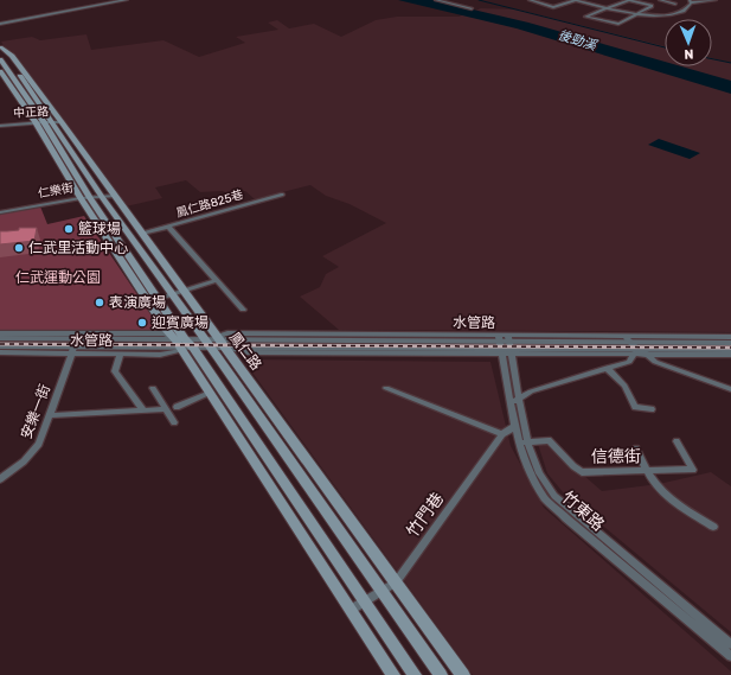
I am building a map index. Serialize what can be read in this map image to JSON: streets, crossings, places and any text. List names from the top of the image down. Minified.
{"streets":{"main road":["鳳仁路"],"street":["中正路","仁樂街","鳳仁路825巷","水管路","安樂一街","信德街","竹東路","竹門巷"]},"crossings":[["中正路","鳳仁路"],["仁樂街","鳳仁路"],["鳳仁路825巷","鳳仁路"],["水管路","鳳仁路"],["水管路","安樂一街"],["水管路","竹東路"],["鳳仁路","竹門巷"],["信德街","竹東路"],["竹東路","竹門巷"]],"water":["後勁溪"],"parks":["仁武運動公園"],"places":["籃球場","仁武里活動中心","表演廣場","迎賓廣場"],"north":"bottom"}
